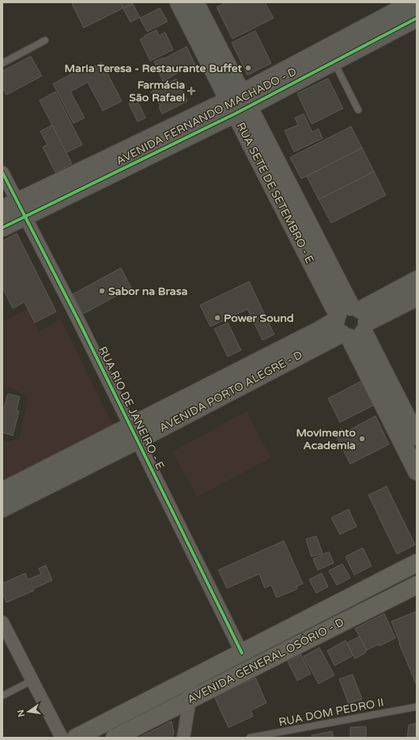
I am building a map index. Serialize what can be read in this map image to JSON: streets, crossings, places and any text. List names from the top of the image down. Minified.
{"streets":{"main road":["AVENIDA GENERAL OSÓRIO - D"],"street":["AVENIDA FERNANDO MACHADO - D","RUA SETE DE SETEMBRO - E","AVENIDA PORTO ALEGRE - D","RUA RIO DE JANEIRO - E"],"lane":["RUA DOM PEDRO II"]},"crossings":[["AVENIDA FERNANDO MACHADO - D","RUA SETE DE SETEMBRO - E"],["AVENIDA FERNANDO MACHADO - D","RUA RIO DE JANEIRO - E"],["RUA SETE DE SETEMBRO - E","AVENIDA PORTO ALEGRE - D"],["AVENIDA PORTO ALEGRE - D","RUA RIO DE JANEIRO - E"],["RUA RIO DE JANEIRO - E","AVENIDA GENERAL OSÓRIO - D"]],"places":{"other":["Maria Teresa - Restaurante Buffet","Sabor na Brasa","Power Sound","Movimento Academia"],"health":["Farmácia São Rafael"]},"north":"left"}
